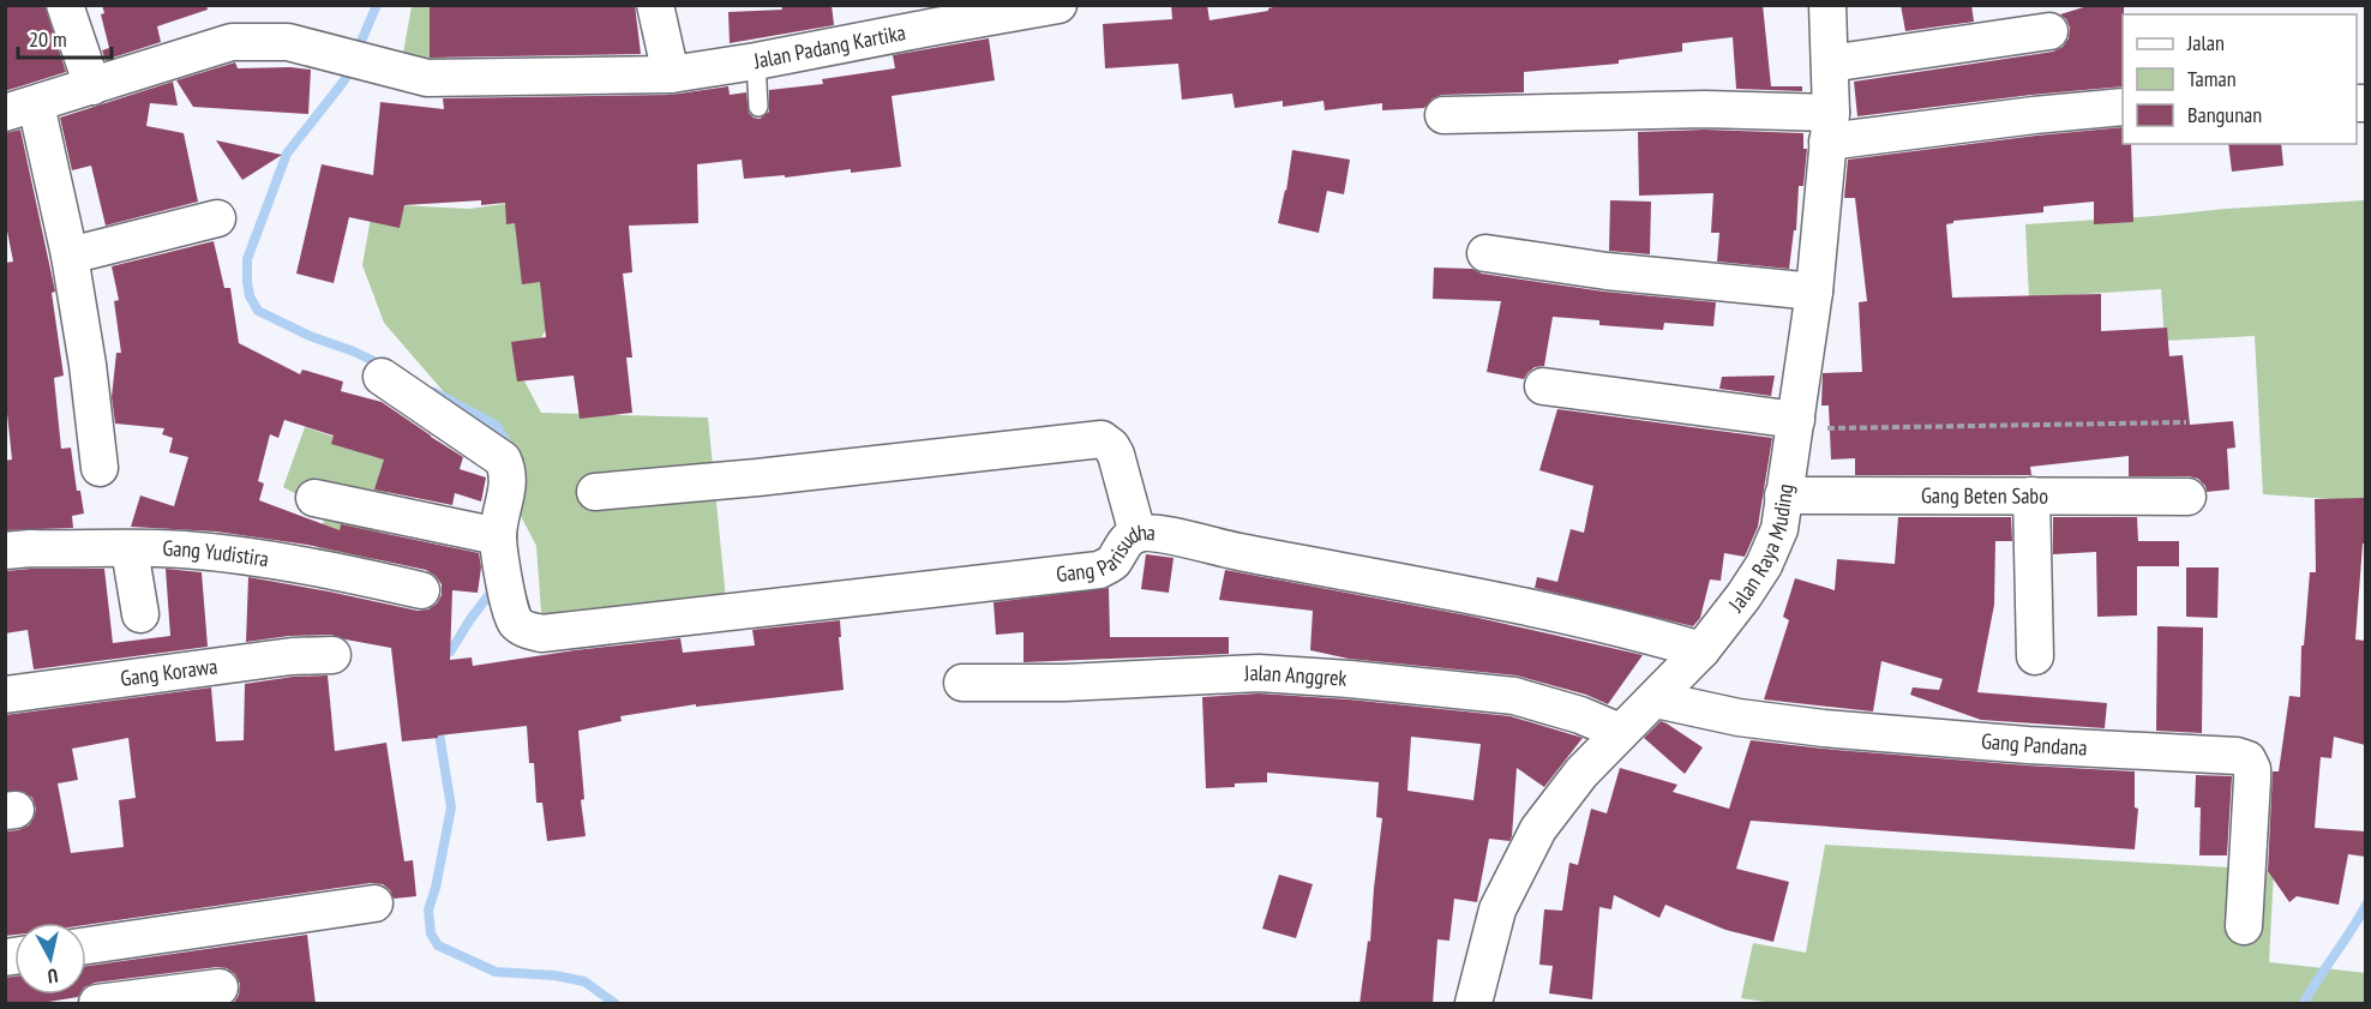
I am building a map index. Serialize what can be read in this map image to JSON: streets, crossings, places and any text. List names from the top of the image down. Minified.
{"streets":{"street":["Jalan Padang Kartika","Gang Beten Sabo","Jalan Raya Muding","Gang Yudistira","Gang Parisudha","Gang Korawa","Jalan Anggrek","Gang Pandana"]},"crossings":[["Gang Beten Sabo","Jalan Raya Muding"],["Jalan Raya Muding","Gang Parisudha"],["Jalan Raya Muding","Jalan Anggrek"],["Jalan Raya Muding","Gang Pandana"]],"legend":["Jalan","Taman","Bangunan"],"scale_bar":"20 m","north":"bottom"}
